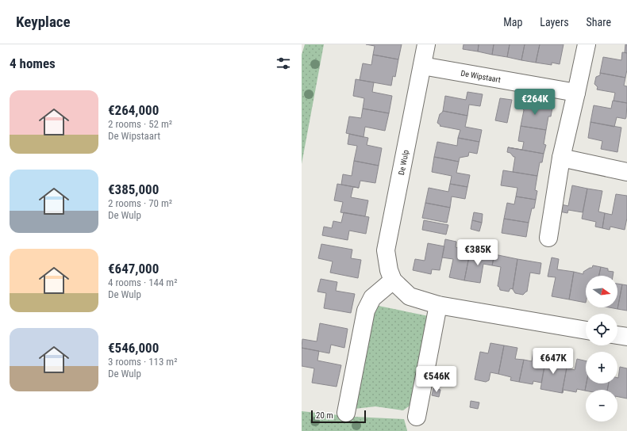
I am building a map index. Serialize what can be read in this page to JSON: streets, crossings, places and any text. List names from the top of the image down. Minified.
{"streets":{"street":["De Wipstaart","De Wulp"]},"crossings":[["De Wipstaart","De Wulp"]],"scale_bar":"20 m","north":"right","page":{"header":"Keyplace","nav":["Map","Layers","Share"],"heading":"4 homes","list":[{"name":"€264,000","note":"2 rooms · 52 m² · De Wipstaart"},{"name":"€385,000","note":"2 rooms · 70 m² · De Wulp"},{"name":"€647,000","note":"4 rooms · 144 m² · De Wulp"},{"name":"€546,000","note":"3 rooms · 113 m² · De Wulp"}],"price":["€264K","€385K","€647K","€546K"],"map_buttons":["+","−"],"scale":"20 m"}}
